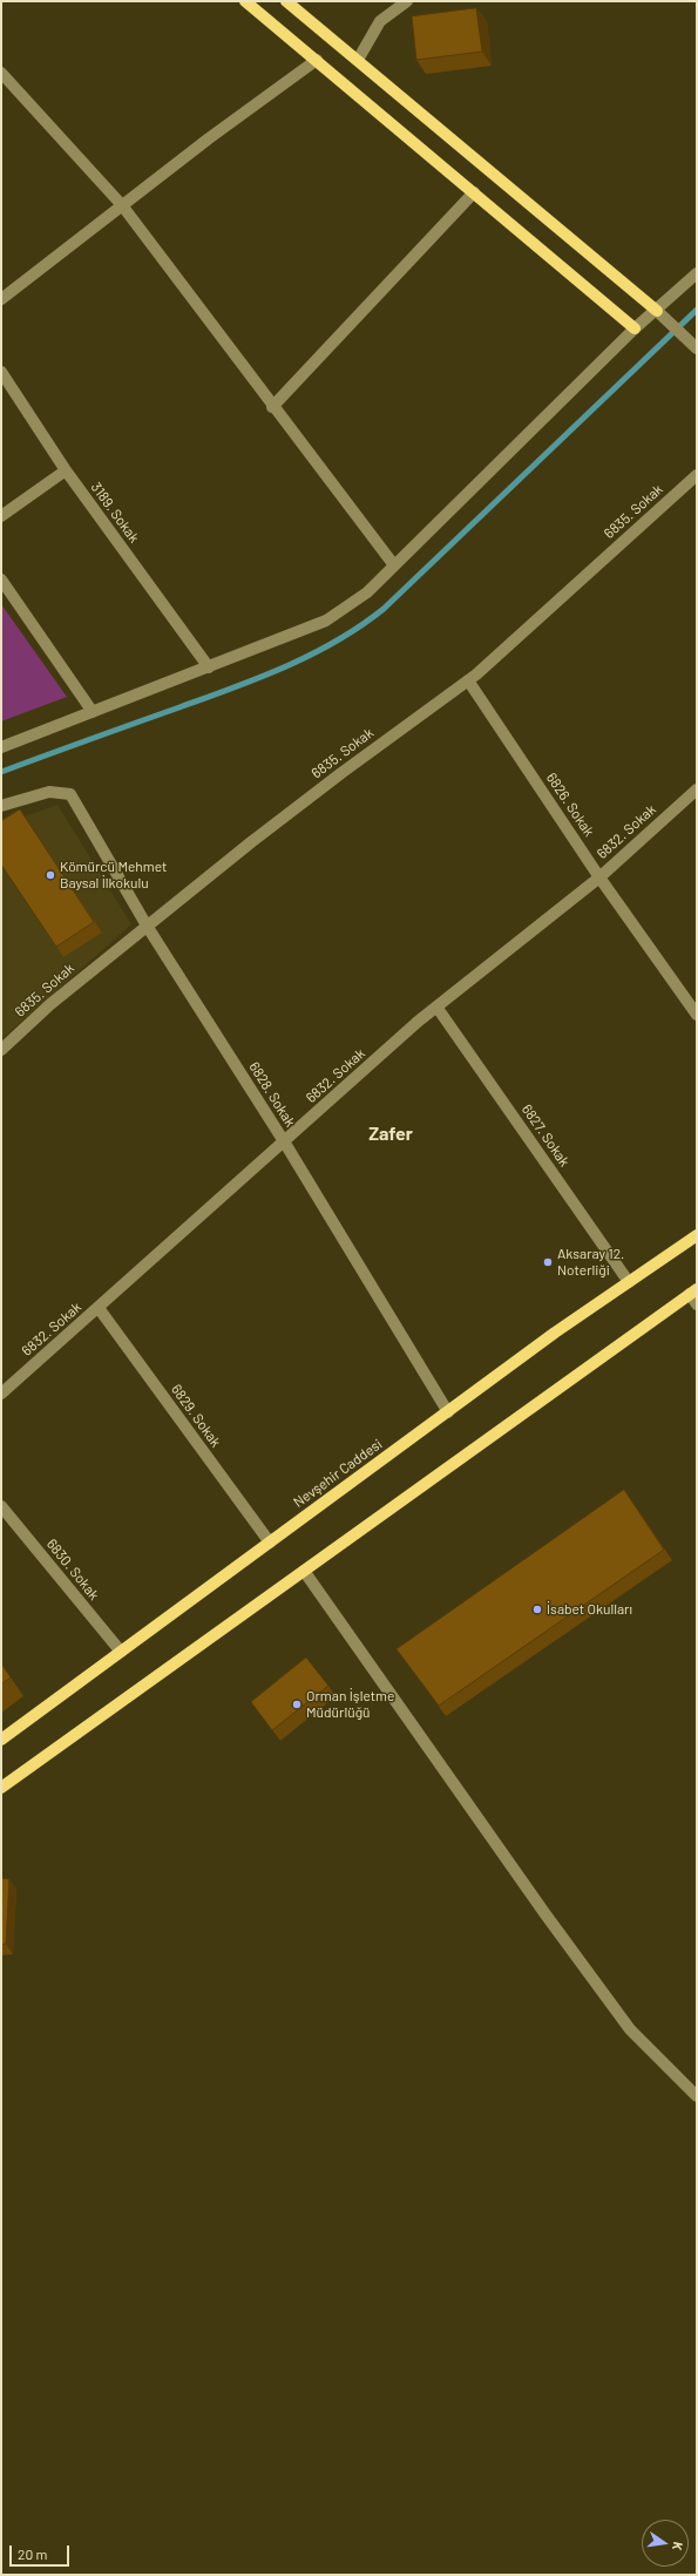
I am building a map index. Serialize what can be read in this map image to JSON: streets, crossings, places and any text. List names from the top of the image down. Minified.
{"streets":{"main road":["Nevşehir Caddesi"],"street":["6835. Sokak","3189. Sokak","6826. Sokak","6832. Sokak","6828. Sokak","6827. Sokak","6829. Sokak","6830. Sokak"]},"crossings":[["6835. Sokak","6826. Sokak"],["6835. Sokak","6828. Sokak"],["6826. Sokak","6832. Sokak"],["6832. Sokak","6828. Sokak"],["6832. Sokak","6827. Sokak"],["6832. Sokak","6829. Sokak"],["6828. Sokak","Nevşehir Caddesi"],["6827. Sokak","Nevşehir Caddesi"],["6829. Sokak","Nevşehir Caddesi"],["Nevşehir Caddesi","6830. Sokak"]],"districts":["Zafer"],"places":["Kömürcü Mehmet Baysal İlkokulu","Aksaray 12. Noterliği","İsabet Okulları","Orman İşletme Müdürlüğü"],"scale_bar":"20 m","north":"right"}
